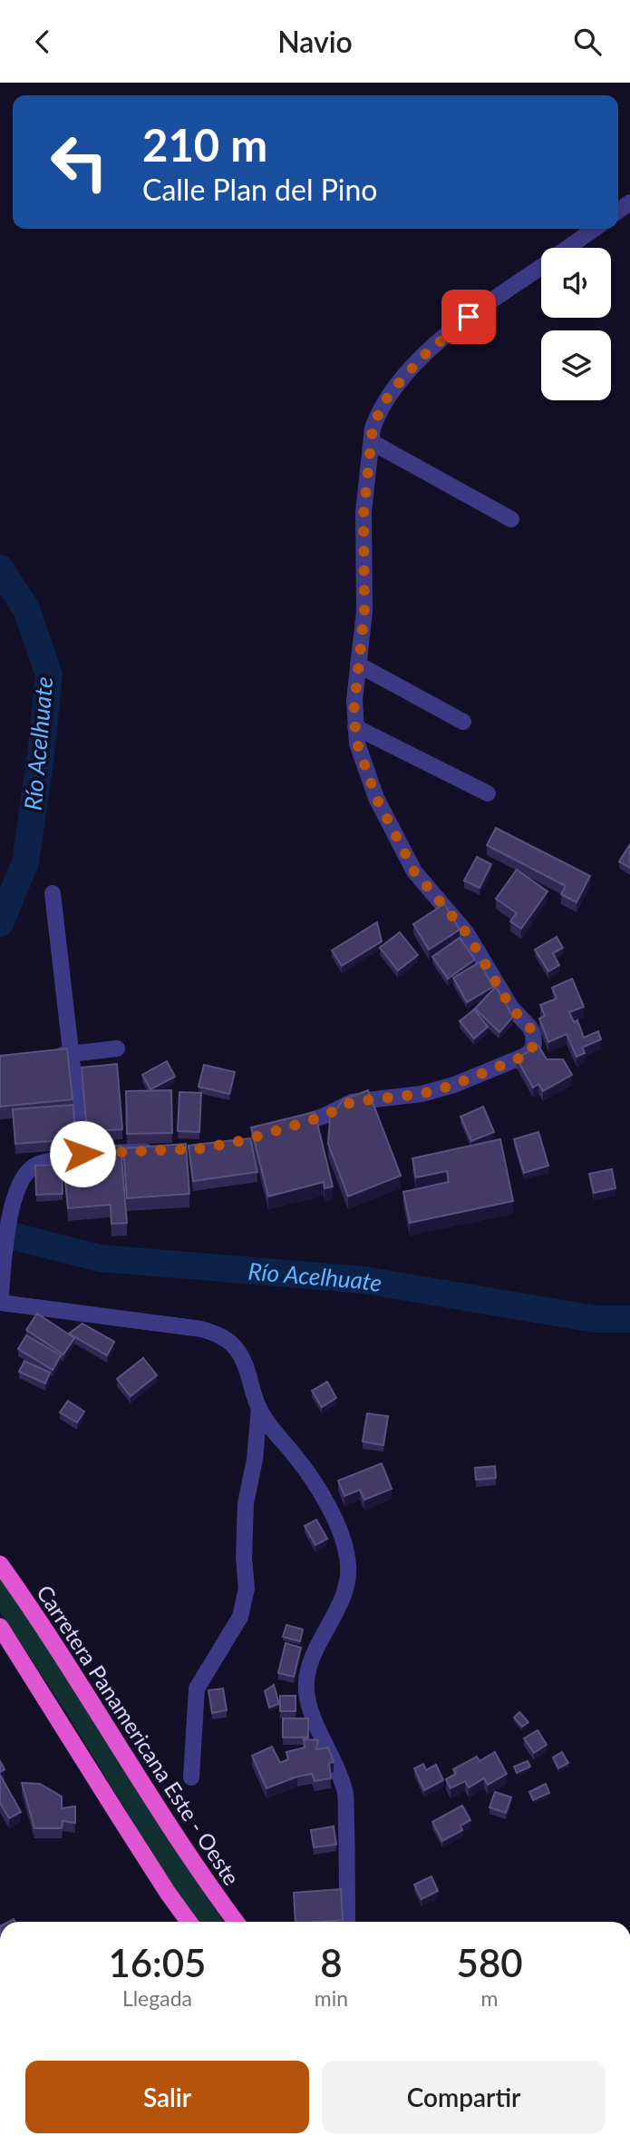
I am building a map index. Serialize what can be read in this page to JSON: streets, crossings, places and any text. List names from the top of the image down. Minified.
{"streets":{"highway":["Carretera Panamericana Este - Oeste"]},"water":["Río Acelhuate"],"page":{"header":"Navio","turn":["210 m","Calle Plan del Pino"],"eta":["16:05","Llegada","8","min","580","m"],"buttons":["Salir","Compartir"]}}
